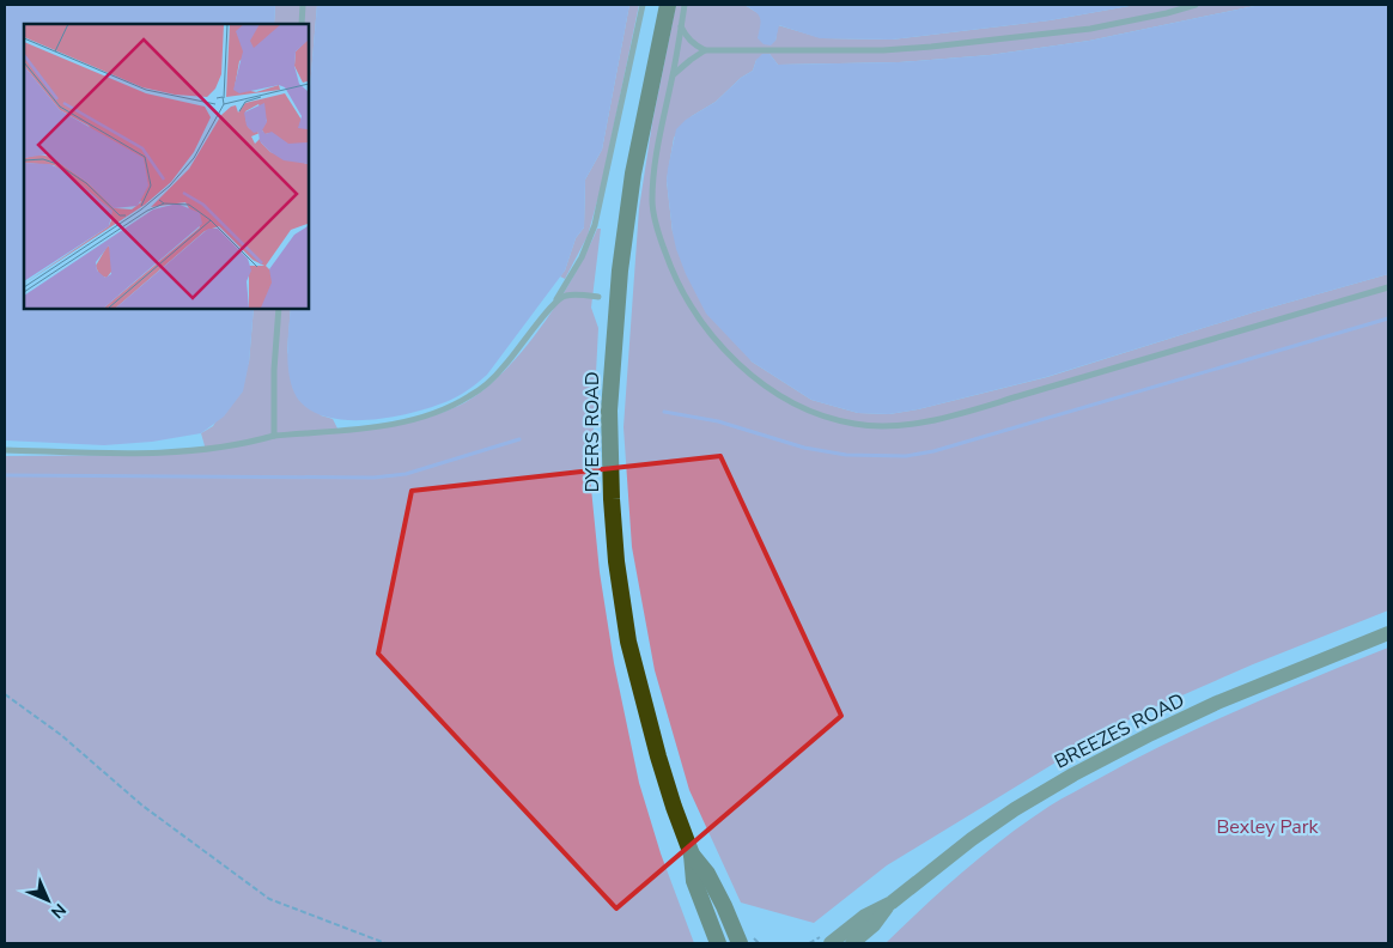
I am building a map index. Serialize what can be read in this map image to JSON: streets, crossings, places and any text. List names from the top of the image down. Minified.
{"streets":{"highway":["DYERS ROAD"],"main road":["BREEZES ROAD"]},"parks":["Bexley Park"],"north":"bottom right"}
